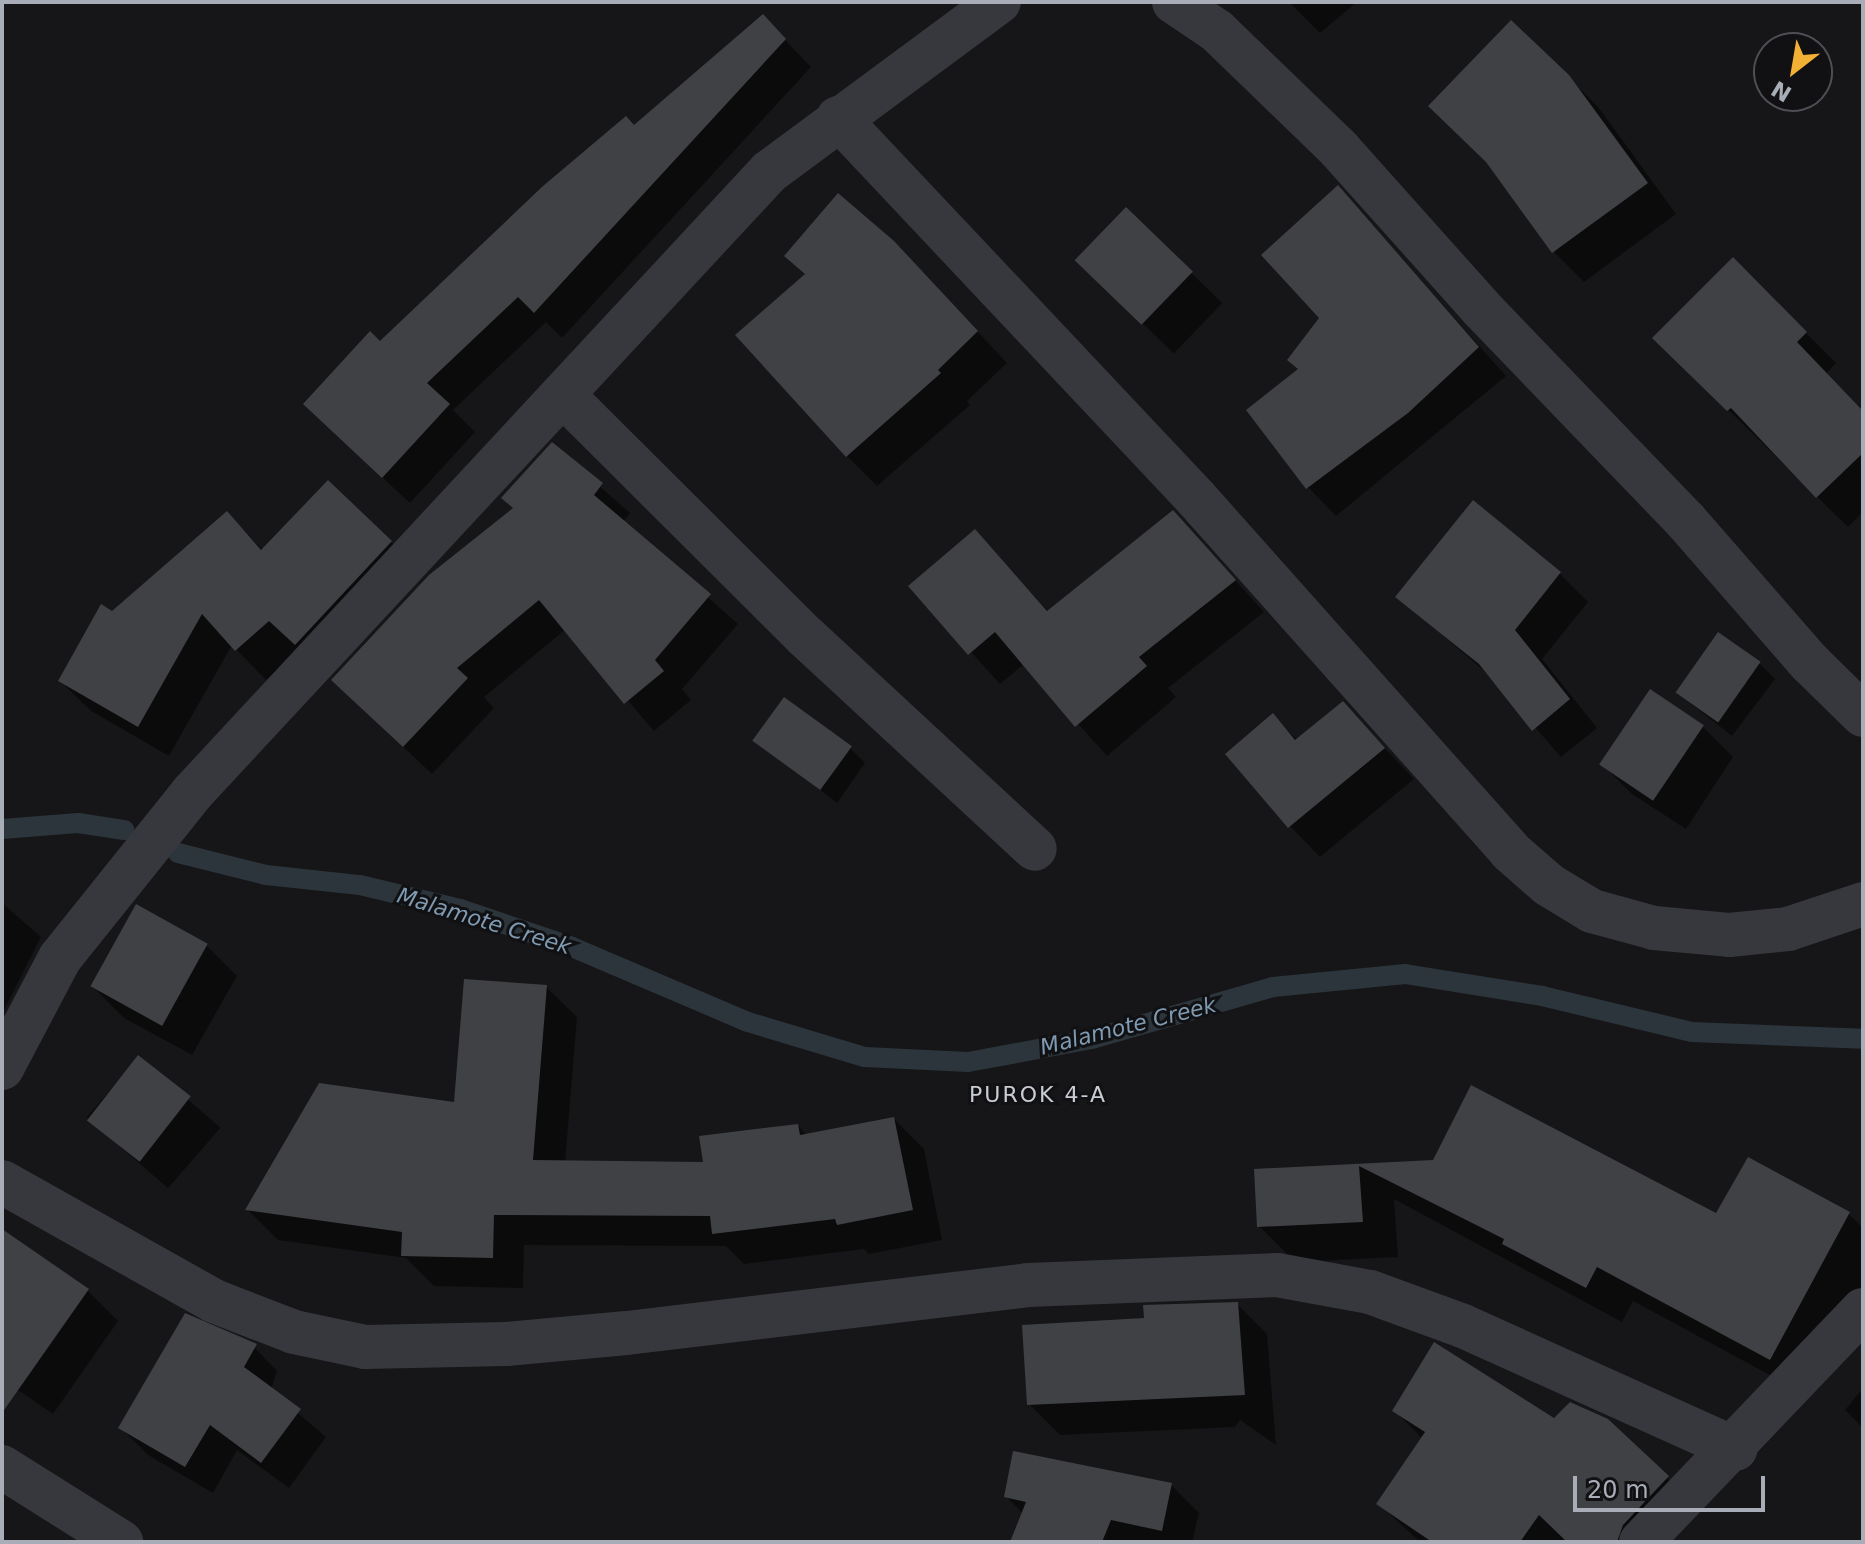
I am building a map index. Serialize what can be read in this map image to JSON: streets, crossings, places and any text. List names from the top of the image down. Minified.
{"districts":["PUROK 4-A"],"water":["Malamote Creek"],"scale_bar":"20 m","north":"bottom left"}
